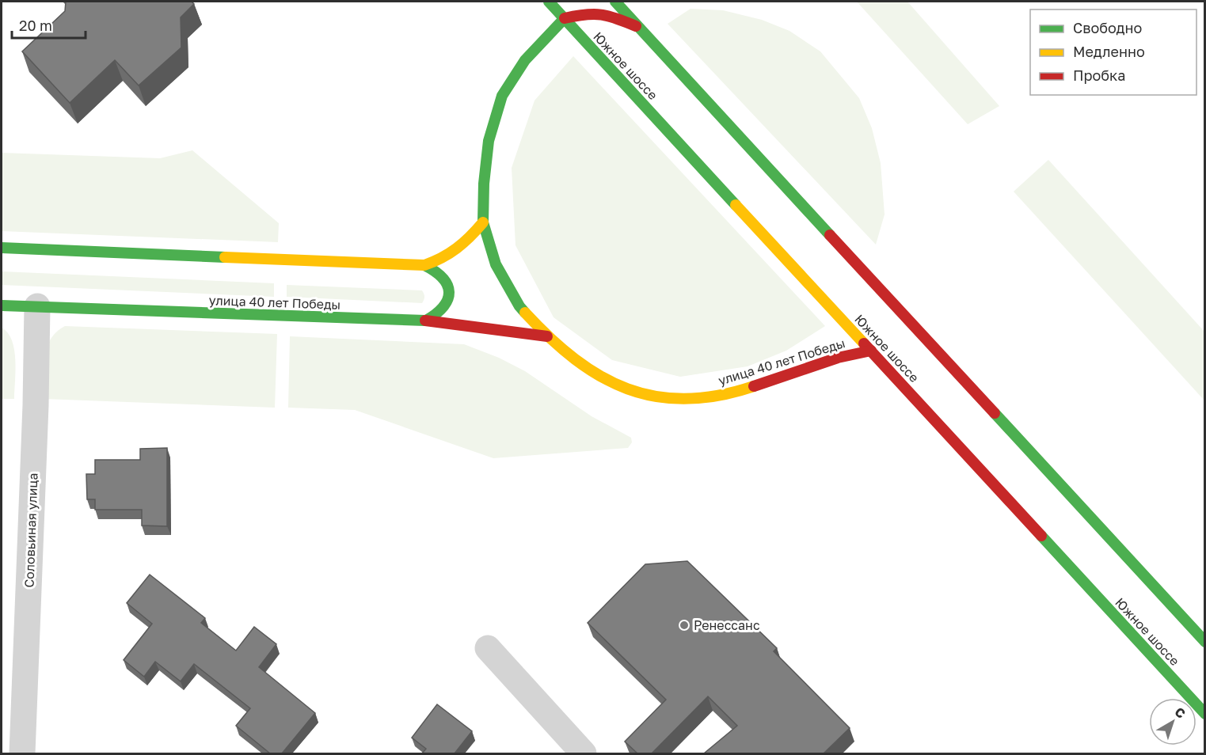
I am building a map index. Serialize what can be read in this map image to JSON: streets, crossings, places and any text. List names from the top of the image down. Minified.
{"streets":{"main road":["Южное шоссе","улица 40 лет Победы"],"street":["Соловьиная улица"]},"crossings":[["Южное шоссе","улица 40 лет Победы"],["улица 40 лет Победы","Соловьиная улица"]],"places":["Ренессанс"],"legend":["Свободно","Медленно","Пробка"],"scale_bar":"20 m","north":"top right"}
